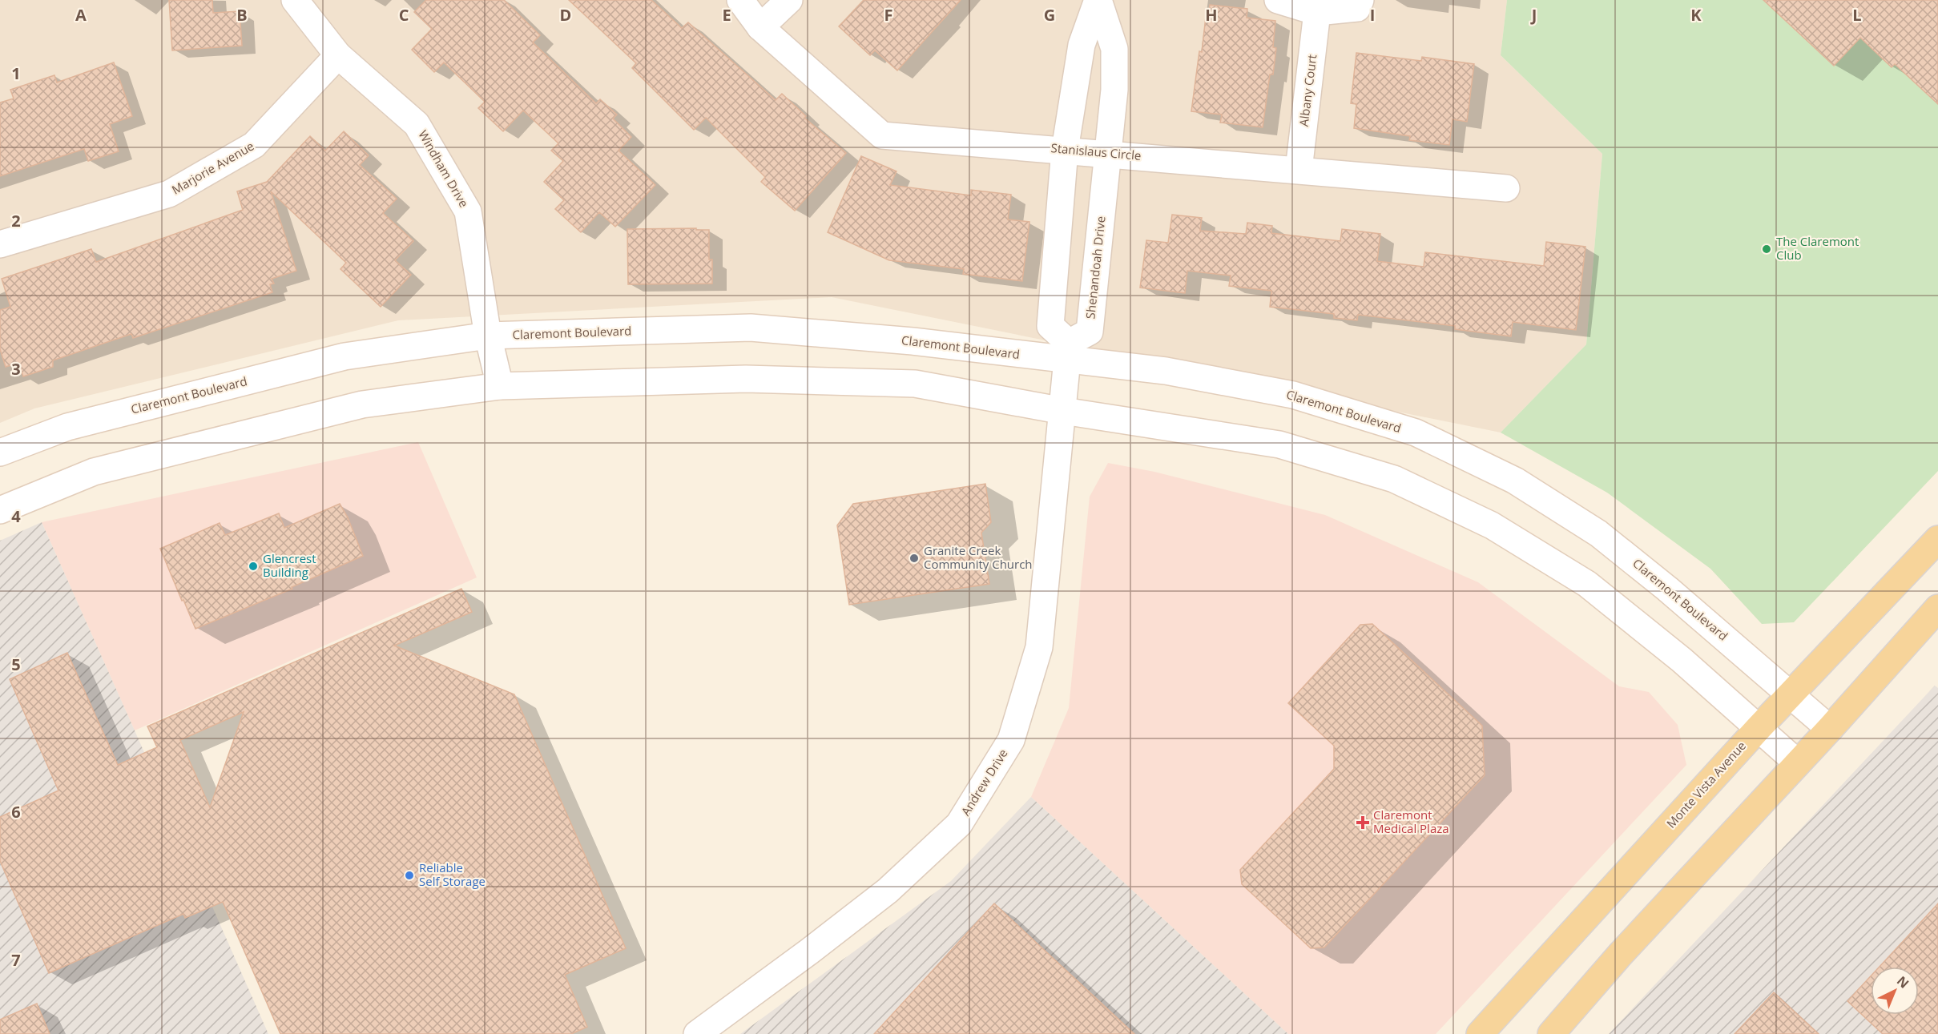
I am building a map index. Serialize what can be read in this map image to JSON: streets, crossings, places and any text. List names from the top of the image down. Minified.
{"streets":{"main road":["Albany Court","Stanislaus Circle","Marjorie Avenue","Windham Drive","Shenandoah Drive","Claremont Boulevard","Andrew Drive","Monte Vista Avenue"]},"crossings":[["Albany Court","Stanislaus Circle"],["Stanislaus Circle","Shenandoah Drive"],["Marjorie Avenue","Windham Drive"],["Windham Drive","Claremont Boulevard"],["Shenandoah Drive","Claremont Boulevard"],["Shenandoah Drive","Andrew Drive"],["Claremont Boulevard","Andrew Drive"],["Claremont Boulevard","Monte Vista Avenue"]],"places":{"other":["The Claremont Club","Granite Creek Community Church","Glencrest Building","Reliable Self Storage"],"health":["Claremont Medical Plaza"]},"north":"top right","grid":{"columns":["A","B","C","D","E","F","G","H","I","J","K","L"],"rows":["1","2","3","4","5","6","7"]}}
